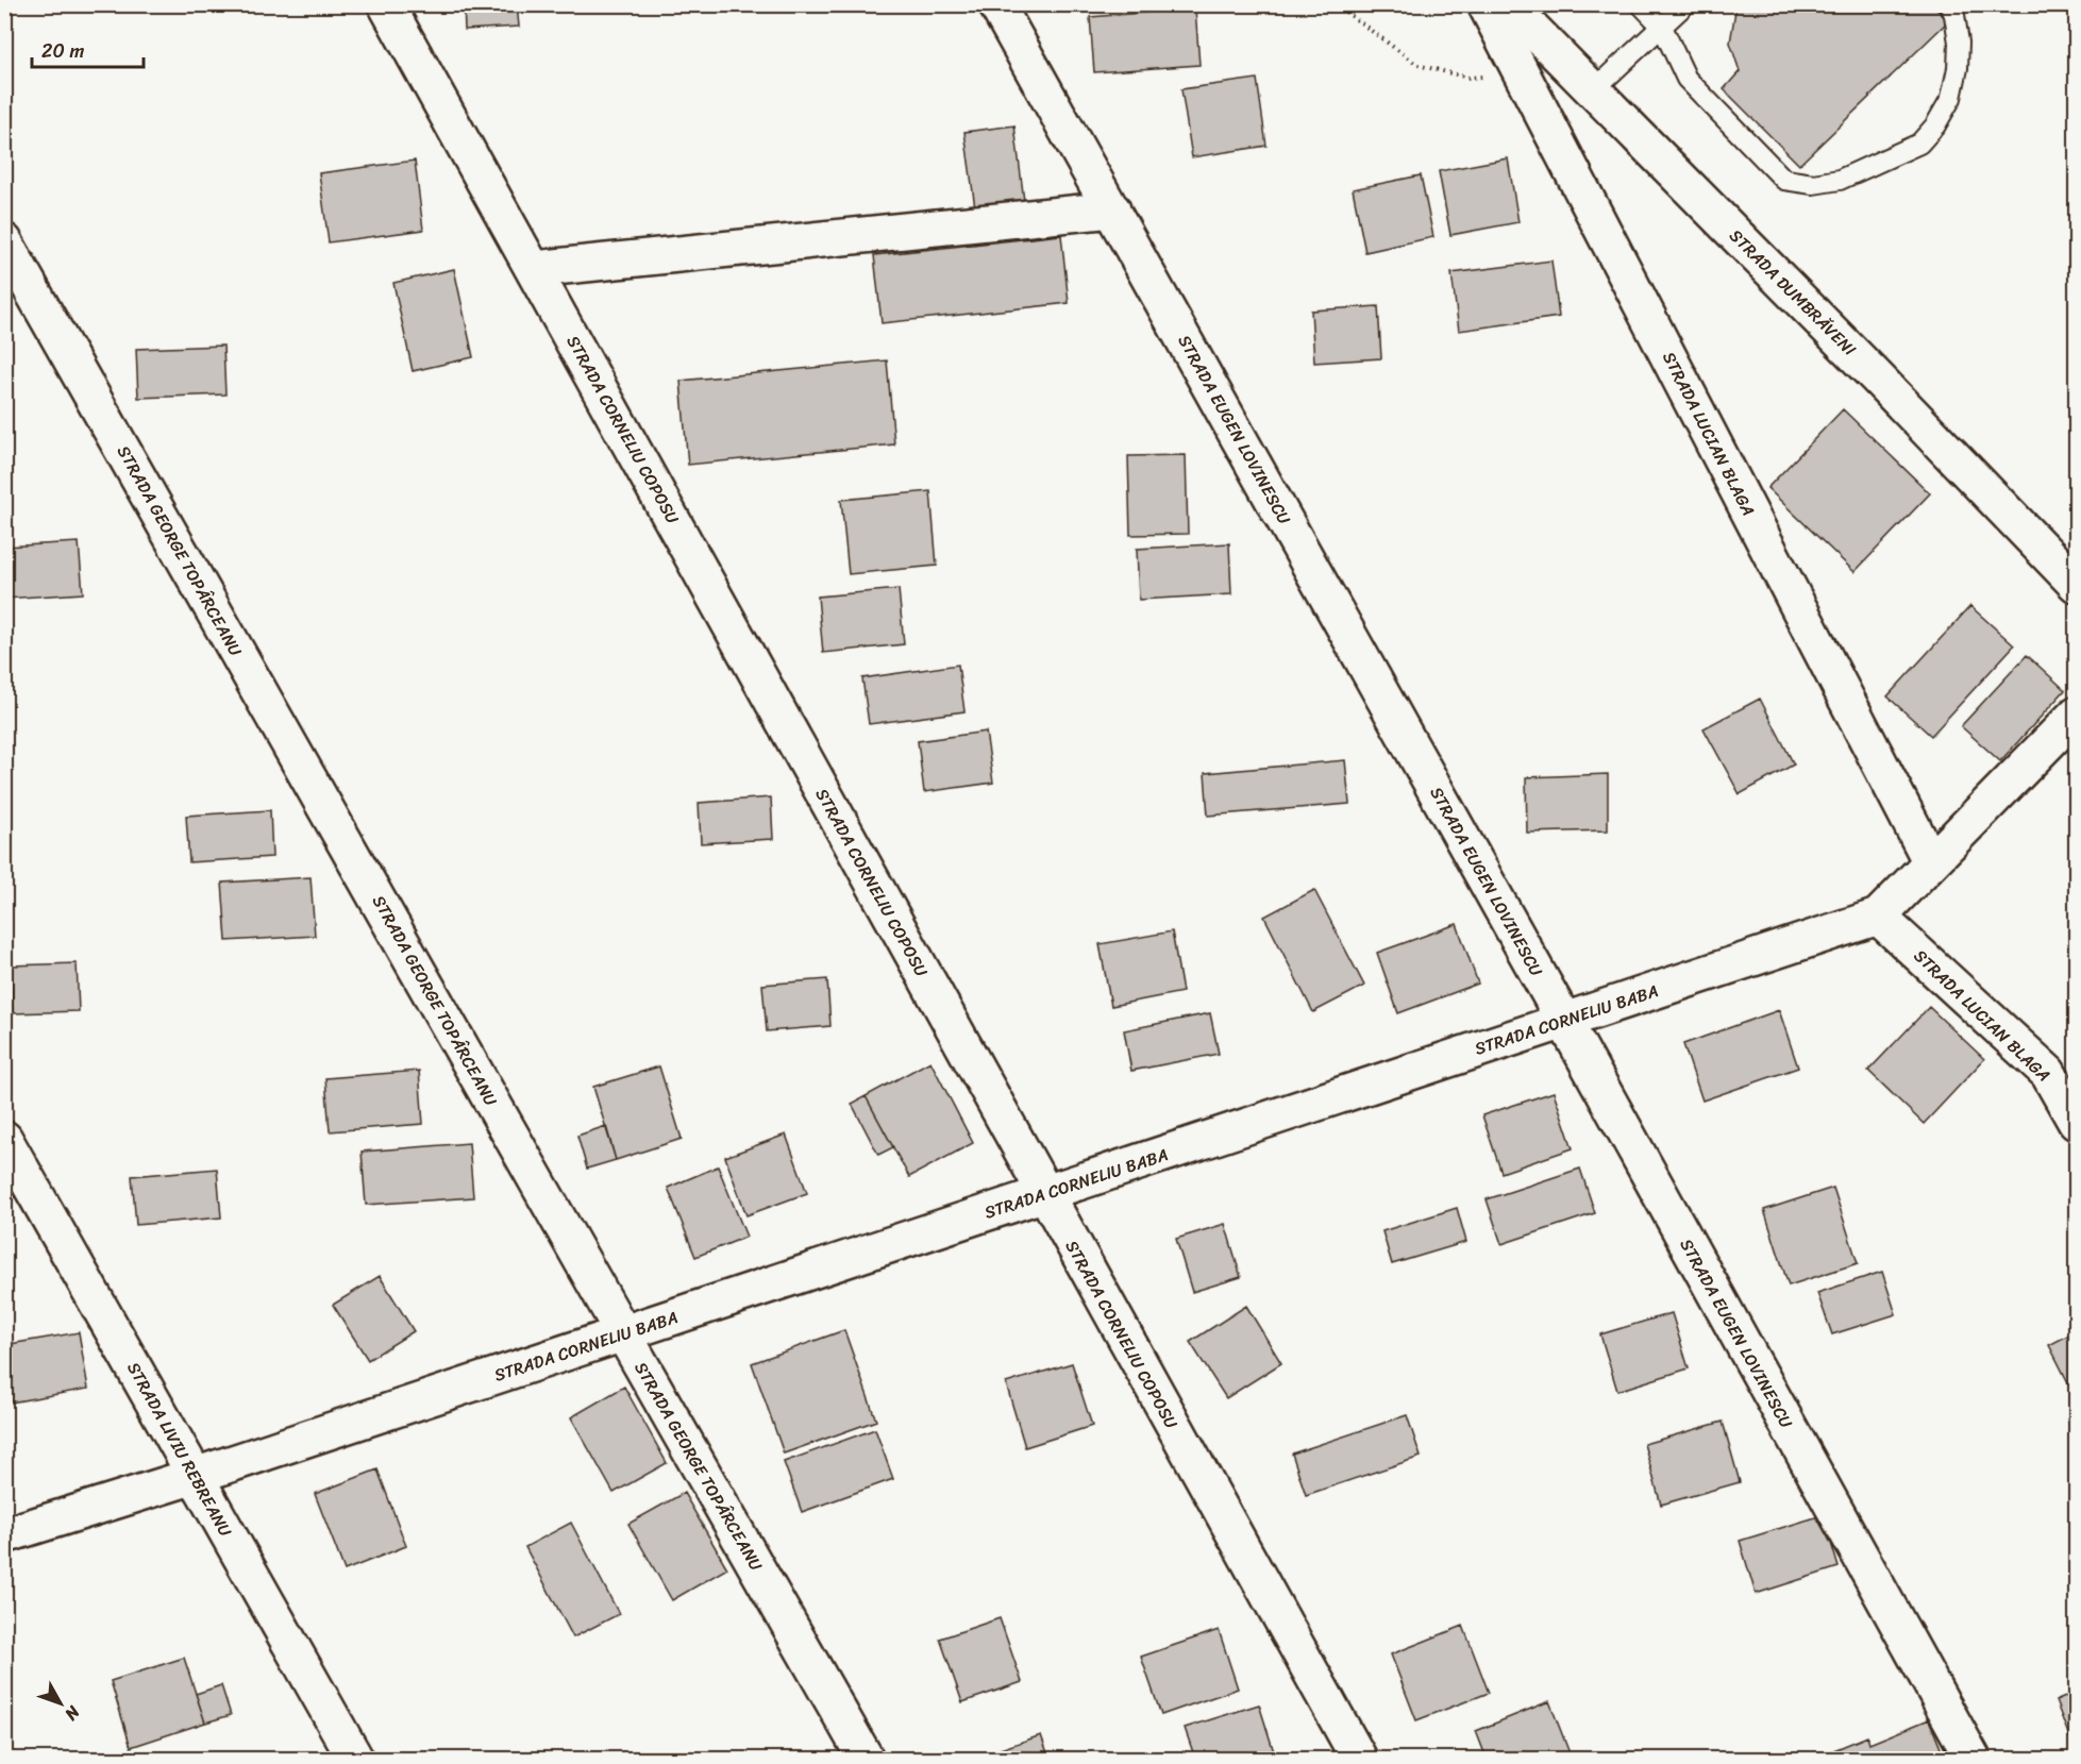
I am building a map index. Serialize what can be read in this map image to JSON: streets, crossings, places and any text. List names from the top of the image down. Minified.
{"streets":{"street":["STRADA DUMBRĂVENI","STRADA CORNELIU COPOSU","STRADA EUGEN LOVINESCU","STRADA LUCIAN BLAGA","STRADA GEORGE TOPÂRCEANU","STRADA CORNELIU BABA","STRADA LIVIU REBREANU"]},"crossings":[["STRADA CORNELIU COPOSU","STRADA CORNELIU BABA"],["STRADA EUGEN LOVINESCU","STRADA CORNELIU BABA"],["STRADA LUCIAN BLAGA","STRADA CORNELIU BABA"],["STRADA GEORGE TOPÂRCEANU","STRADA CORNELIU BABA"],["STRADA CORNELIU BABA","STRADA LIVIU REBREANU"]],"scale_bar":"20 m","north":"bottom right"}
